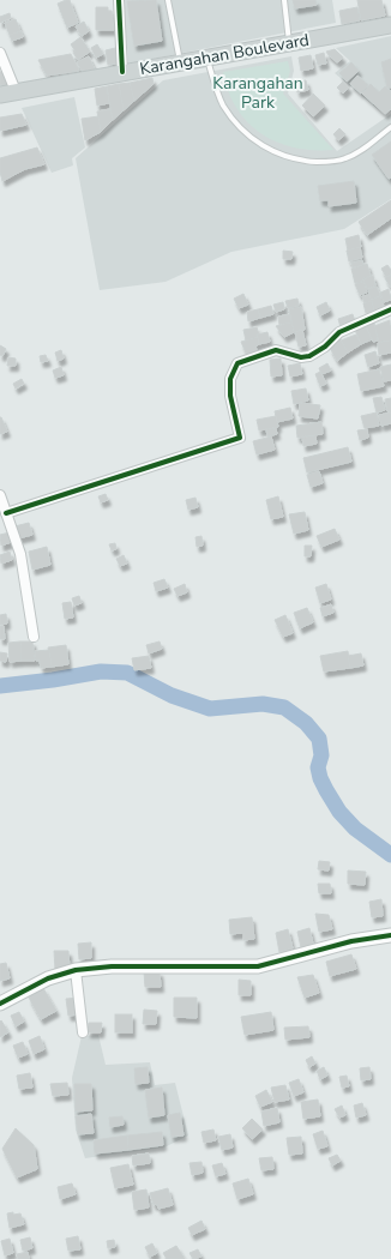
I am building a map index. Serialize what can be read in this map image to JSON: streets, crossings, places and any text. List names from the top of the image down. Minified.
{"streets":{"main road":["Karangahan Boulevard"]},"parks":["Karangahan Park"]}
